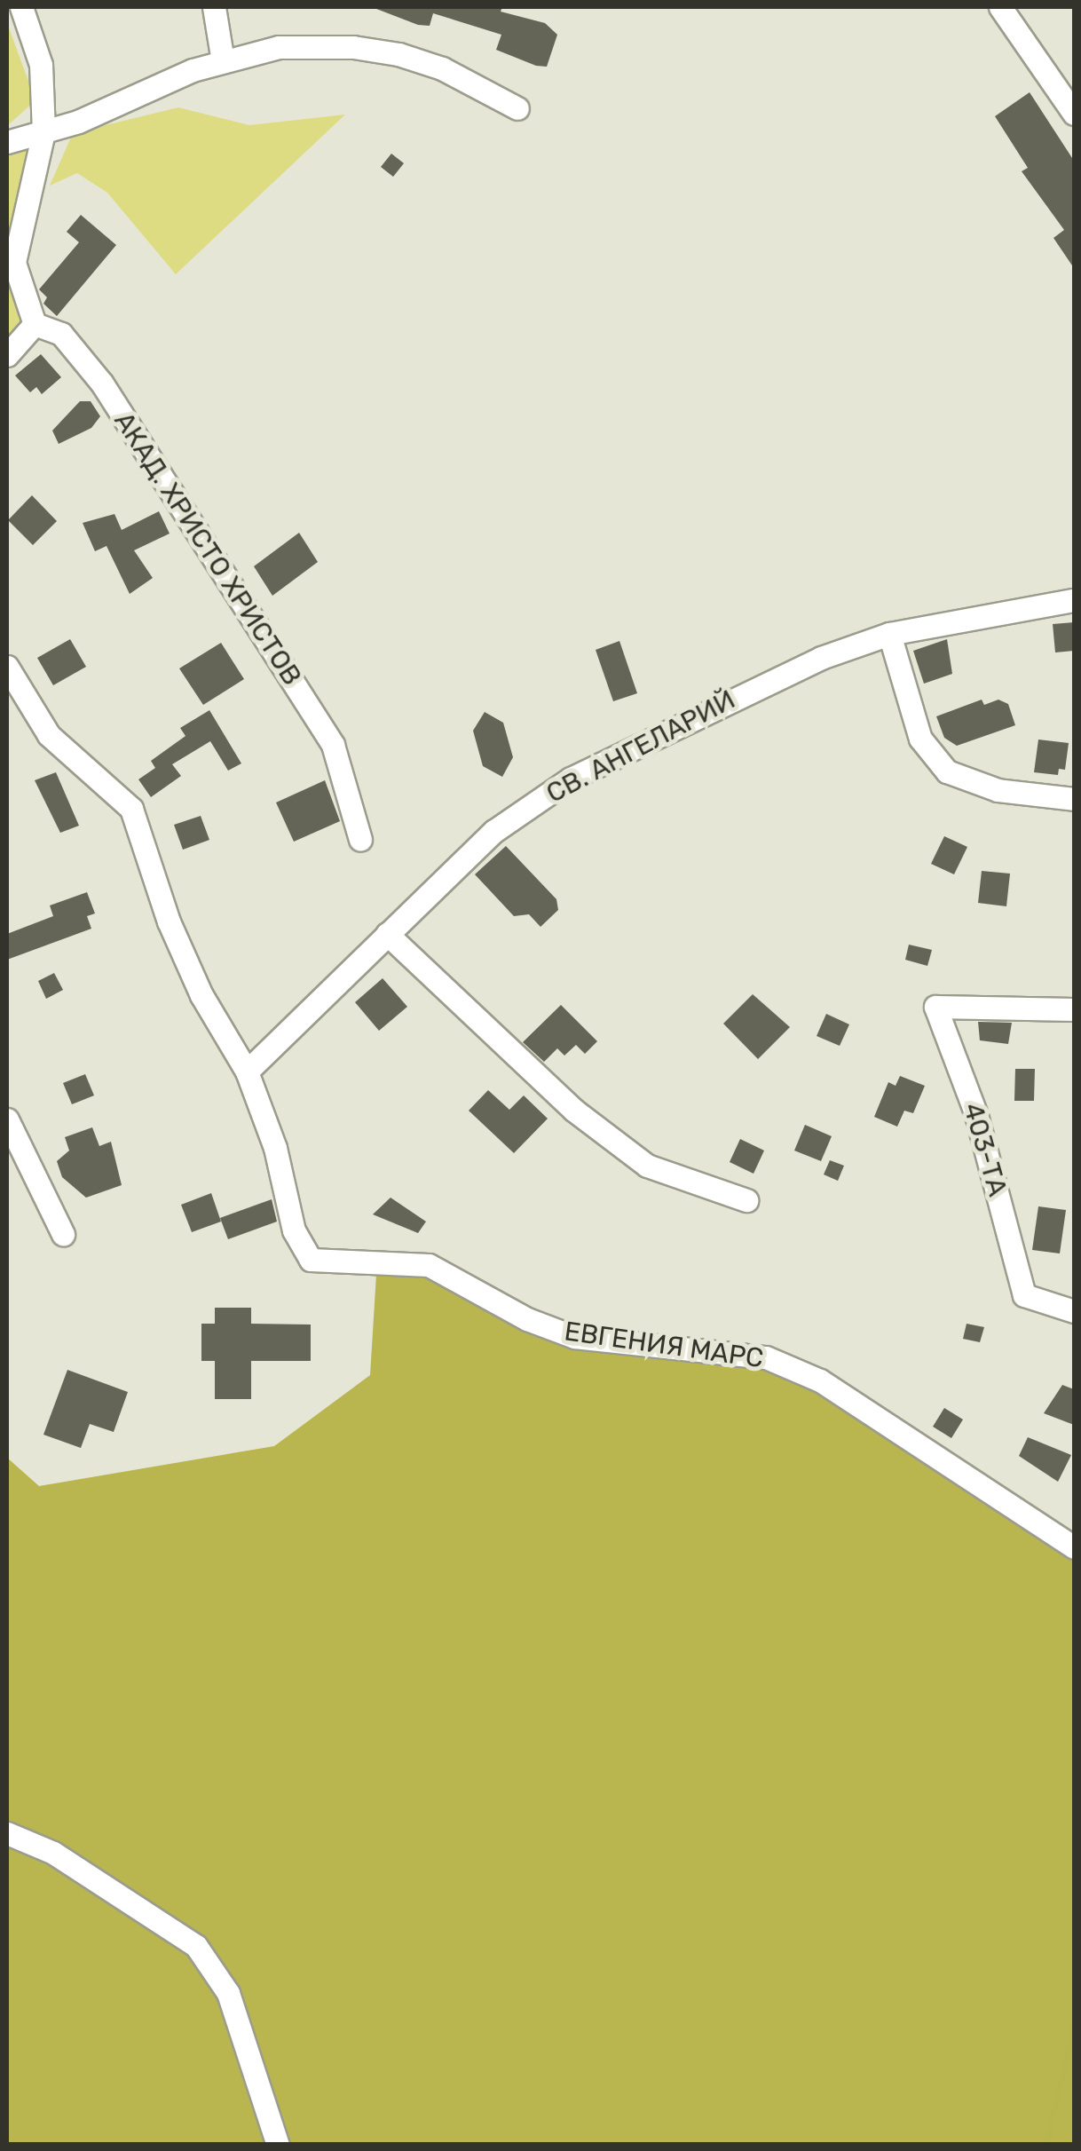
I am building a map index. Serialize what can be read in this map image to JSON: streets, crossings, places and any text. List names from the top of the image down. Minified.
{"streets":{"street":["АКАД. ХРИСТО ХРИСТОВ","СВ. АНГЕЛАРИЙ","403-ТА","ЕВГЕНИЯ МАРС"]},"crossings":[["СВ. АНГЕЛАРИЙ","ЕВГЕНИЯ МАРС"]]}
